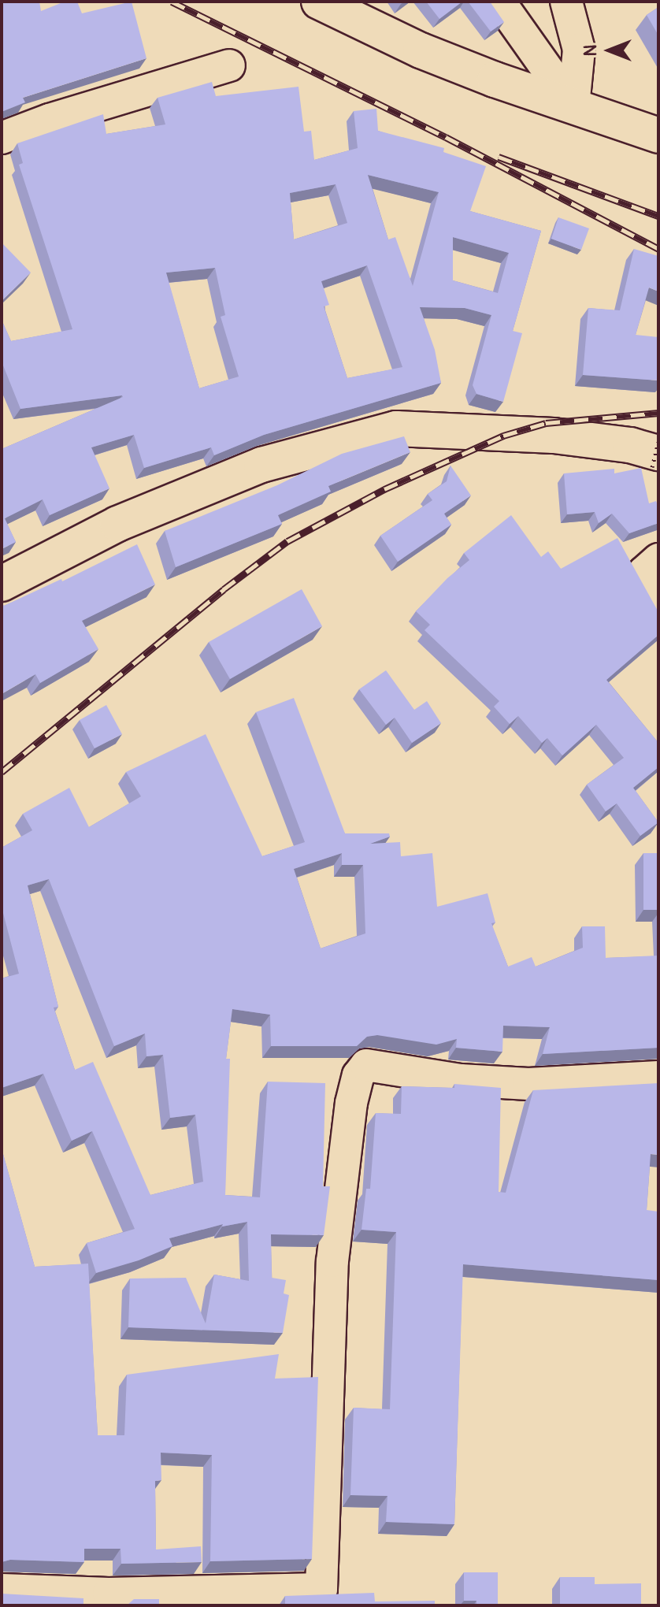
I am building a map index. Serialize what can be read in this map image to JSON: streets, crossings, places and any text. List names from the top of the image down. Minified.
{"north":"left"}
